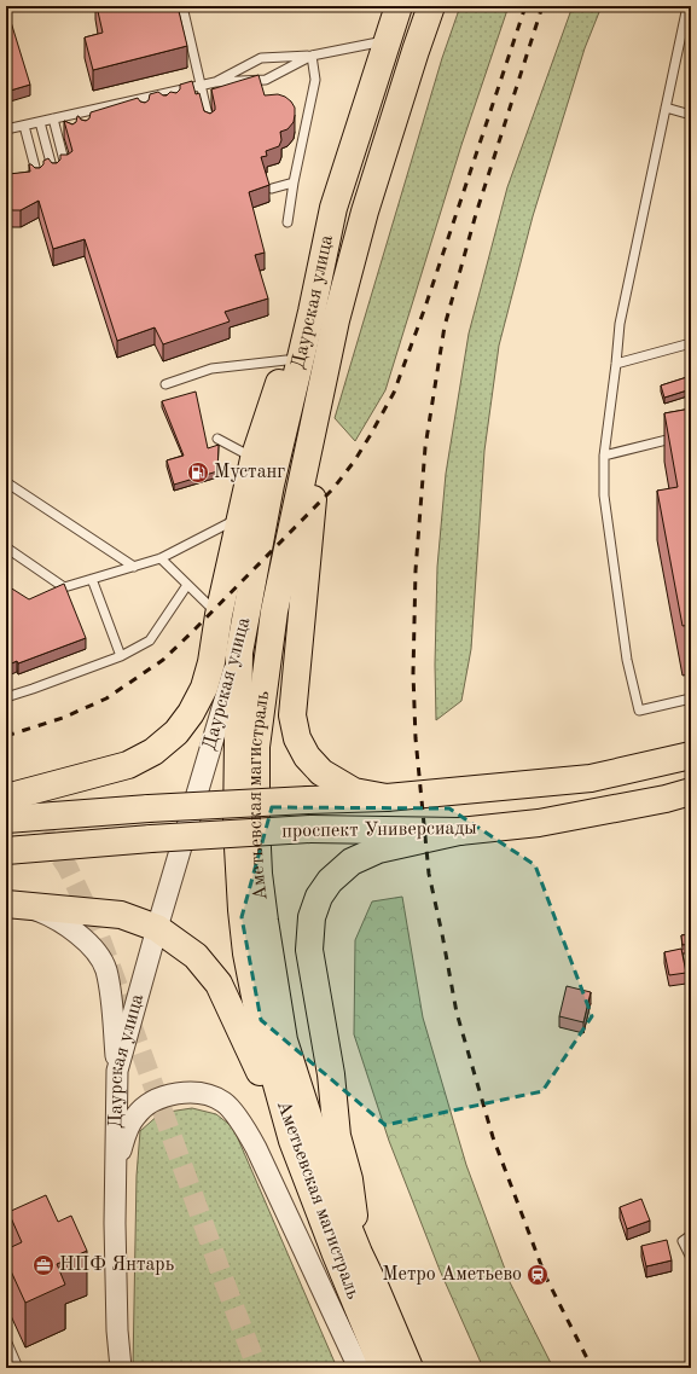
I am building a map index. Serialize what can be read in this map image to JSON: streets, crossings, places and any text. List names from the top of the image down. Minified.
{"streets":{"main road":["Даурская улица","Аметьевская магистраль","проспект Универсиады"]},"crossings":[["Даурская улица","Аметьевская магистраль"]],"places":{"fuel station":["Мустанг"],"office":["НПФ Янтарь"],"station":["Метро Аметьево"]}}
